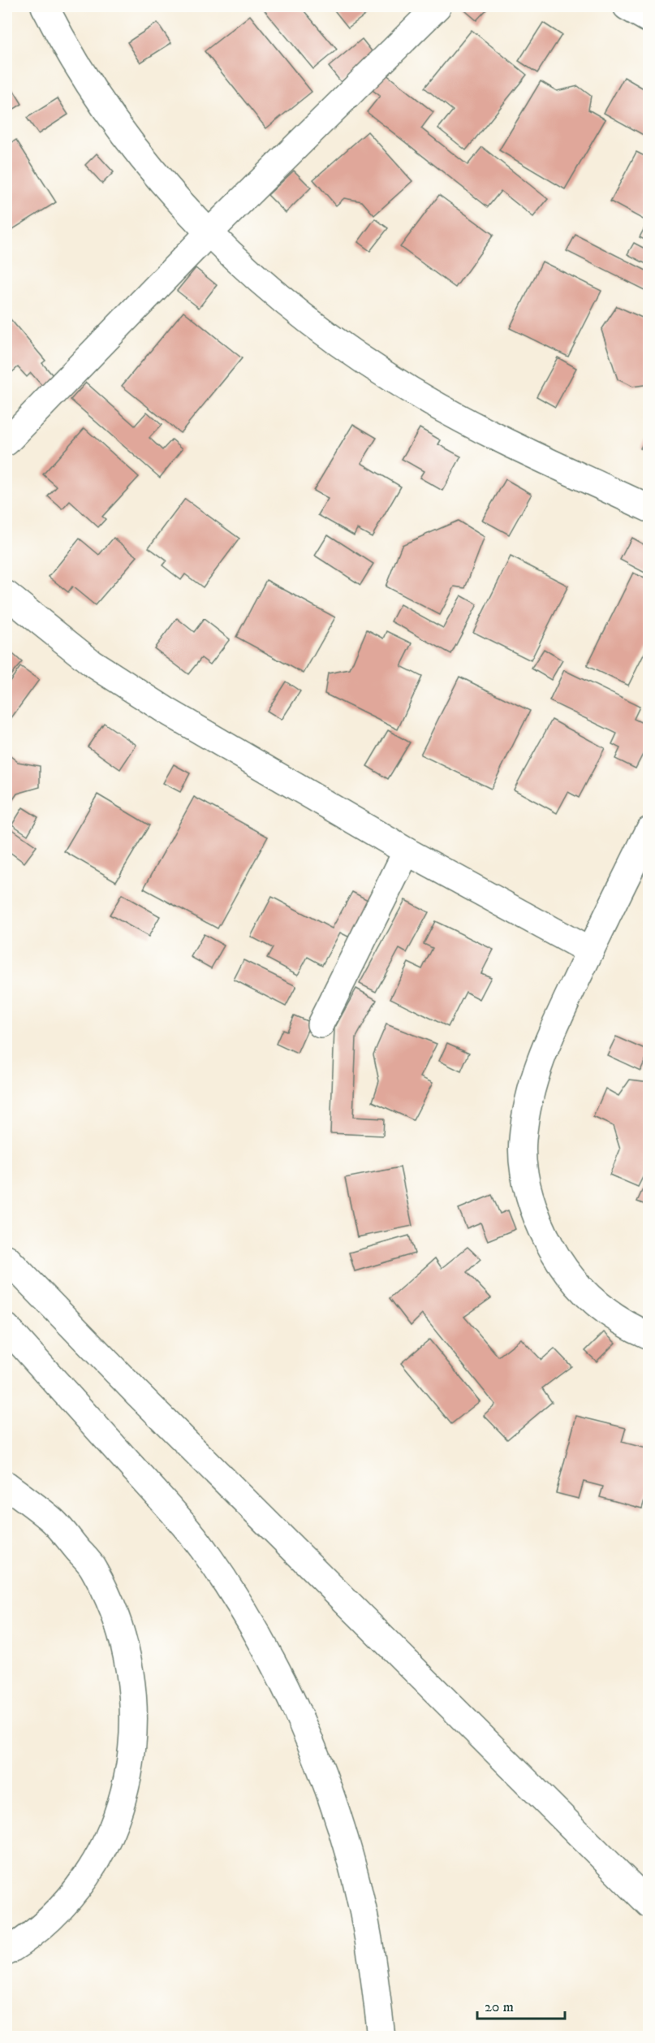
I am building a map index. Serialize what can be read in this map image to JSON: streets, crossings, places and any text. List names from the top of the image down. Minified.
{"scale_bar":"20 m"}
